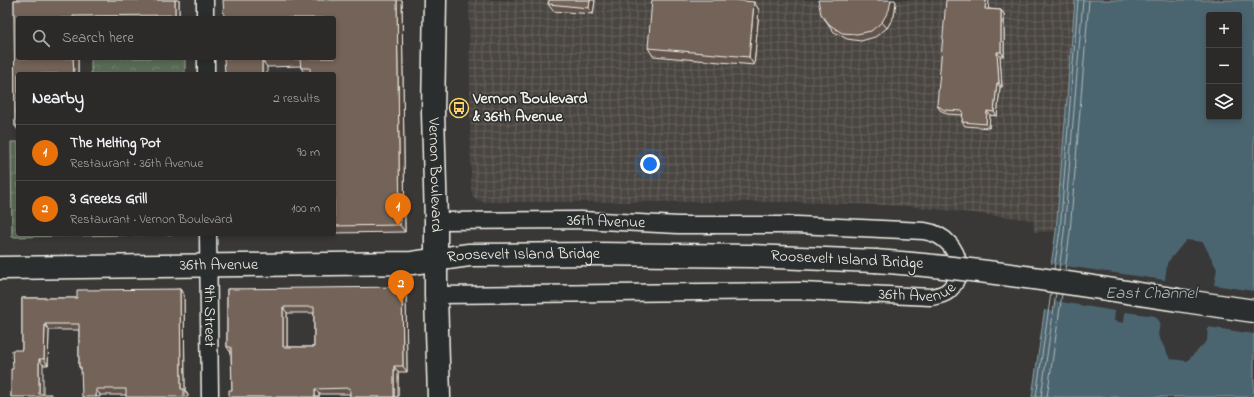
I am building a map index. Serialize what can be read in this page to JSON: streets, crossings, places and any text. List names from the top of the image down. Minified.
{"streets":{"main road":["Vernon Boulevard","36th Avenue","Roosevelt Island Bridge"],"street":["9th Street"]},"crossings":[["Vernon Boulevard","36th Avenue"],["Vernon Boulevard","Roosevelt Island Bridge"],["36th Avenue","Roosevelt Island Bridge"],["36th Avenue","9th Street"]],"water":["East Channel"],"places":{"bus stop":["Vernon Boulevard & 36th Avenue"]},"page":{"map_buttons":["+","−"],"search":"Search here","heading":["Nearby","2 results"],"list":[{"mark":"1","name":"The Melting Pot","note":"Restaurant · 36th Avenue","value":"90 m"},{"mark":"2","name":"3 Greeks Grill","note":"Restaurant · Vernon Boulevard","value":"100 m"}],"pins":["1","2"]}}
